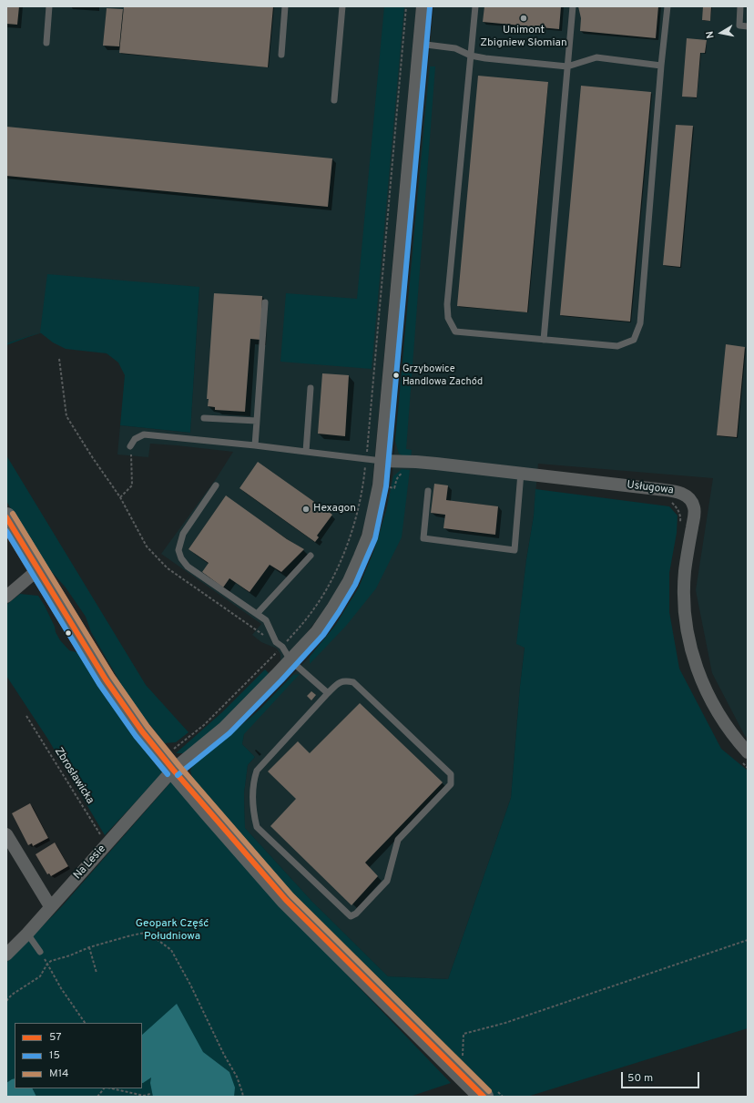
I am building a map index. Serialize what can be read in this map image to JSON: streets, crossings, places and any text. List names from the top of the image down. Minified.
{"streets":{"street":["Usługowa","Na Lesie"],"path":["Zbrosławicka"]},"crossings":[["Usługowa","Na Lesie"],["Zbrosławicka","Na Lesie"]],"parks":["Geopark Część Południowa"],"places":["Unimont Zbigniew Słomian","Grzybowice Handlowa Zachód","Hexagon"],"lines":["transit line 15","transit line M14","transit line 57"],"legend":["57","15","M14"],"scale_bar":"50 m","north":"left"}
